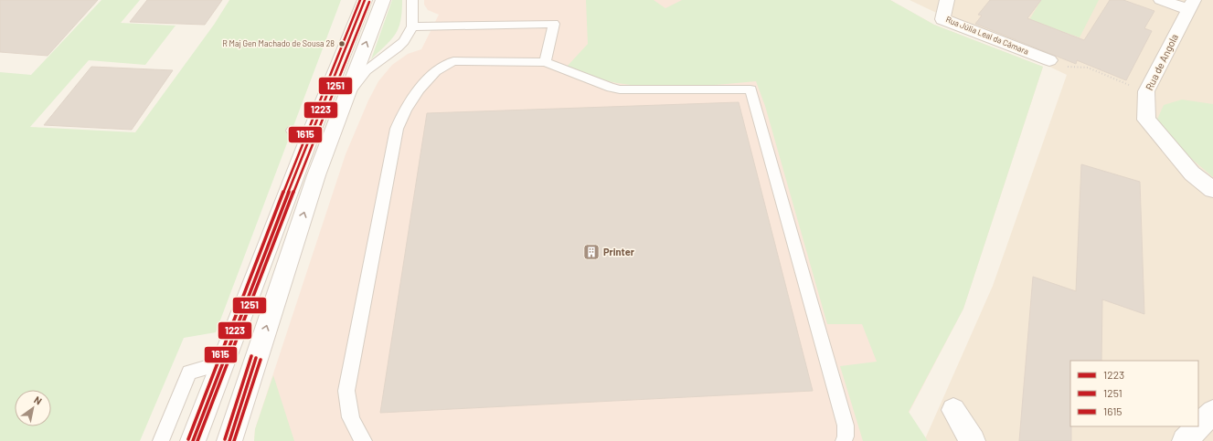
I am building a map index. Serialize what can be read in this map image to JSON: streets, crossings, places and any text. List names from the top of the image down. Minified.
{"streets":{"street":["Rua Júlia Leal da Câmara","Rua de Angola"]},"places":{"other":["R Maj Gen Machado de Sousa 28"],"building":["Printer"]},"lines":["transit line 1223","transit line 1615","transit line 1251"],"legend":["1223","1251","1615"],"north":"top right"}
